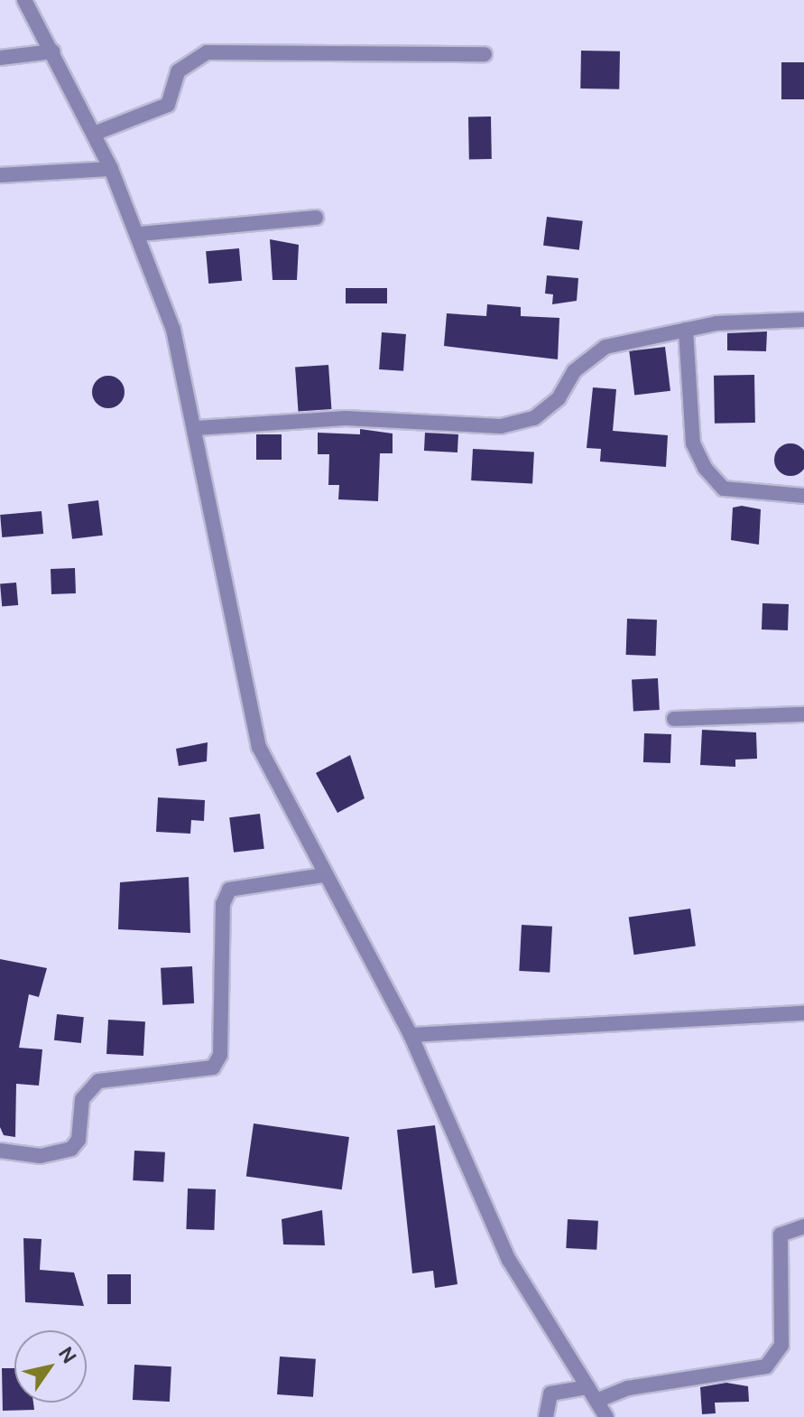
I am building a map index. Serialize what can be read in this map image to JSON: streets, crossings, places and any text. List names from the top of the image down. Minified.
{"north":"top right"}
